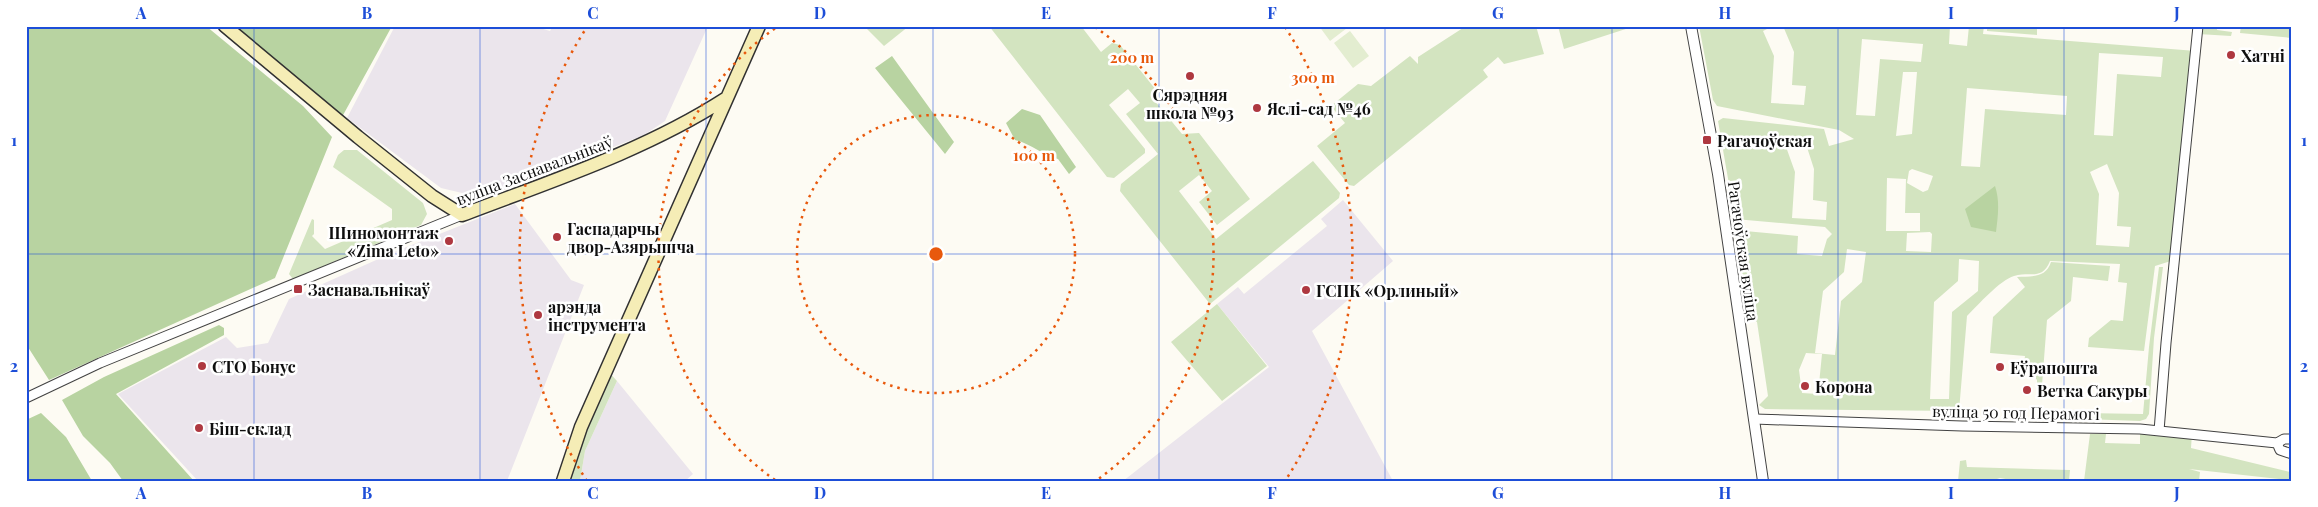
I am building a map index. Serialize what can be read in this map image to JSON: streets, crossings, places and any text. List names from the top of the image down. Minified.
{"streets":{"main road":["вуліца Заснавальнікаў"],"street":["Рагачоўская вуліца","вуліца 50 год Перамогі"]},"crossings":[["Рагачоўская вуліца","вуліца 50 год Перамогі"]],"places":{"other":["Хатні","Сярэдняя школа №93","Яслі-сад №46","Гаспадарчы двор-Азярышча","Шиномонтаж «Zima Leto»","ГСПК «Орлиный»","арэнда інструмента","СТО Бонус","Еўрапошта","Корона","Ветка Сакуры","Біш-склад"],"transit":["Рагачоўская","Заснавальнікаў"]},"grid":{"columns":["A","B","C","D","E","F","G","H","I","J"],"rows":["1","2"]},"rings":["200 m","300 m","100 m"]}
